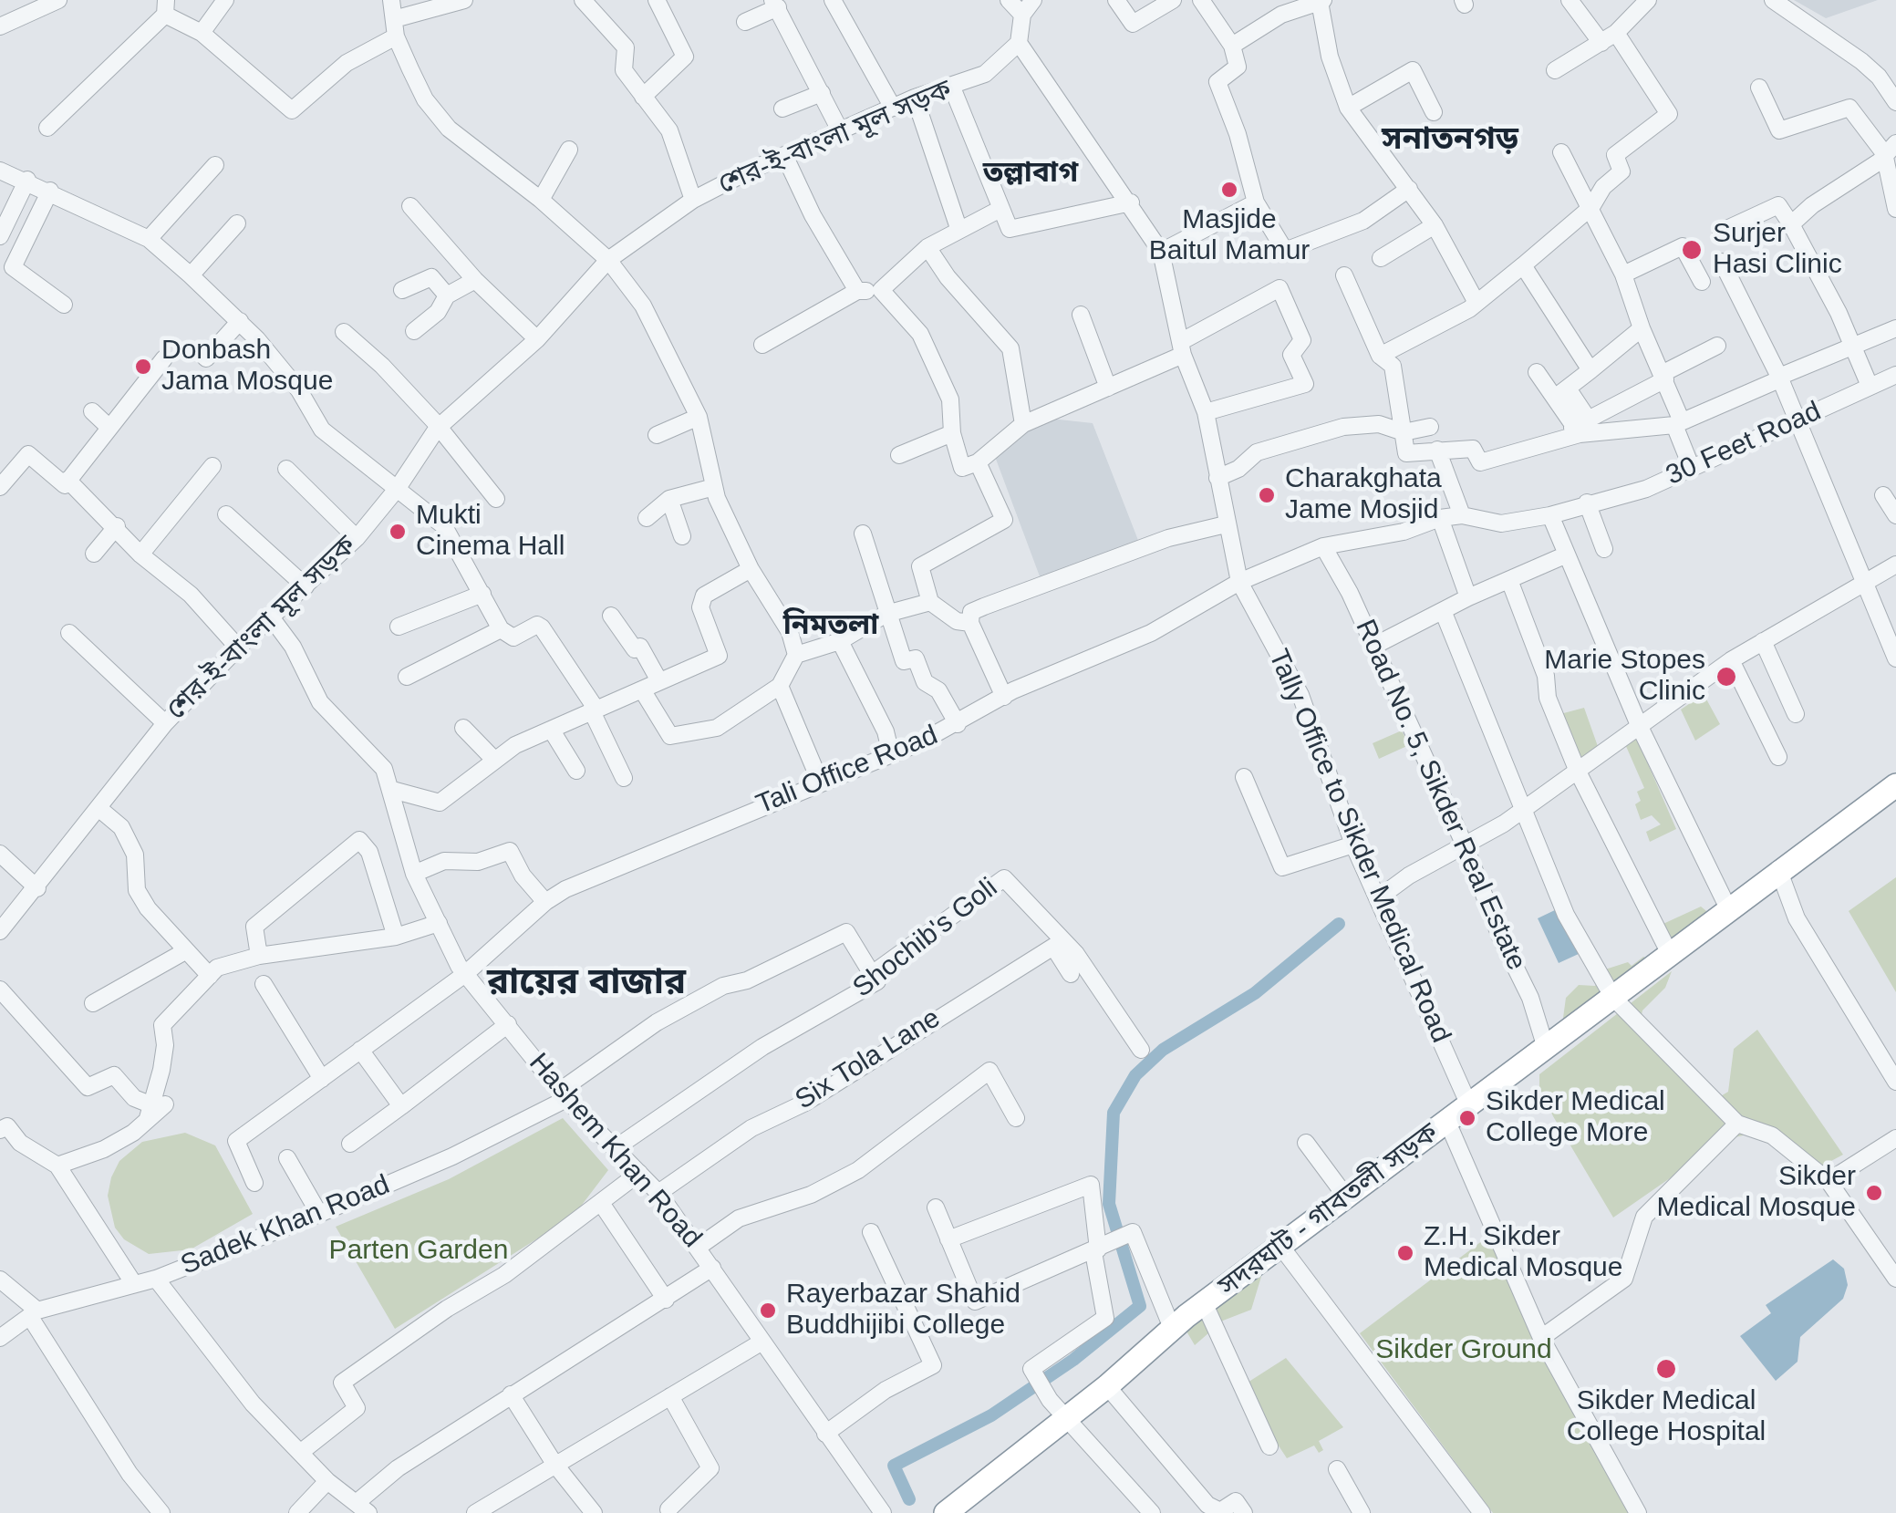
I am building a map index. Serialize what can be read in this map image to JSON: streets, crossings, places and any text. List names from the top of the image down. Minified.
{"streets":{"highway":["সদরঘাট - গাবতলী সড়ক"],"street":["শের-ই-বাংলা মূল সড়ক","30 Feet Road","Tali Office Road","Road No. 5, Sikder Real Estate","Tally Office to Sikder Medical Road","Shochib's Goli","Six Tola Lane","Hashem Khan Road","Sadek Khan Road"]},"crossings":[["শের-ই-বাংলা মূল সড়ক","Tally Office to Sikder Medical Road"],["শের-ই-বাংলা মূল সড়ক","Hashem Khan Road"],["30 Feet Road","Tali Office Road"],["Tali Office Road","Road No. 5, Sikder Real Estate"],["Tali Office Road","Tally Office to Sikder Medical Road"],["Tali Office Road","Hashem Khan Road"],["Road No. 5, Sikder Real Estate","সদরঘাট - গাবতলী সড়ক"],["Tally Office to Sikder Medical Road","সদরঘাট - গাবতলী সড়ক"],["Shochib's Goli","Hashem Khan Road"],["Shochib's Goli","Sadek Khan Road"],["Six Tola Lane","Hashem Khan Road"],["Hashem Khan Road","Sadek Khan Road"]],"districts":["সনাতনগড়","তল্লাবাগ","নিমতলা","রায়ের বাজার"],"parks":["Parten Garden","Sikder Ground"],"places":["Masjide Baitul Mamur","Surjer Hasi Clinic","Donbash Jama Mosque","Charakghata Jame Mosjid","Mukti Cinema Hall","Marie Stopes Clinic","Sikder Medical College More","Sikder Medical Mosque","Z.H. Sikder Medical Mosque","Rayerbazar Shahid Buddhijibi College","Sikder Medical College Hospital"]}
